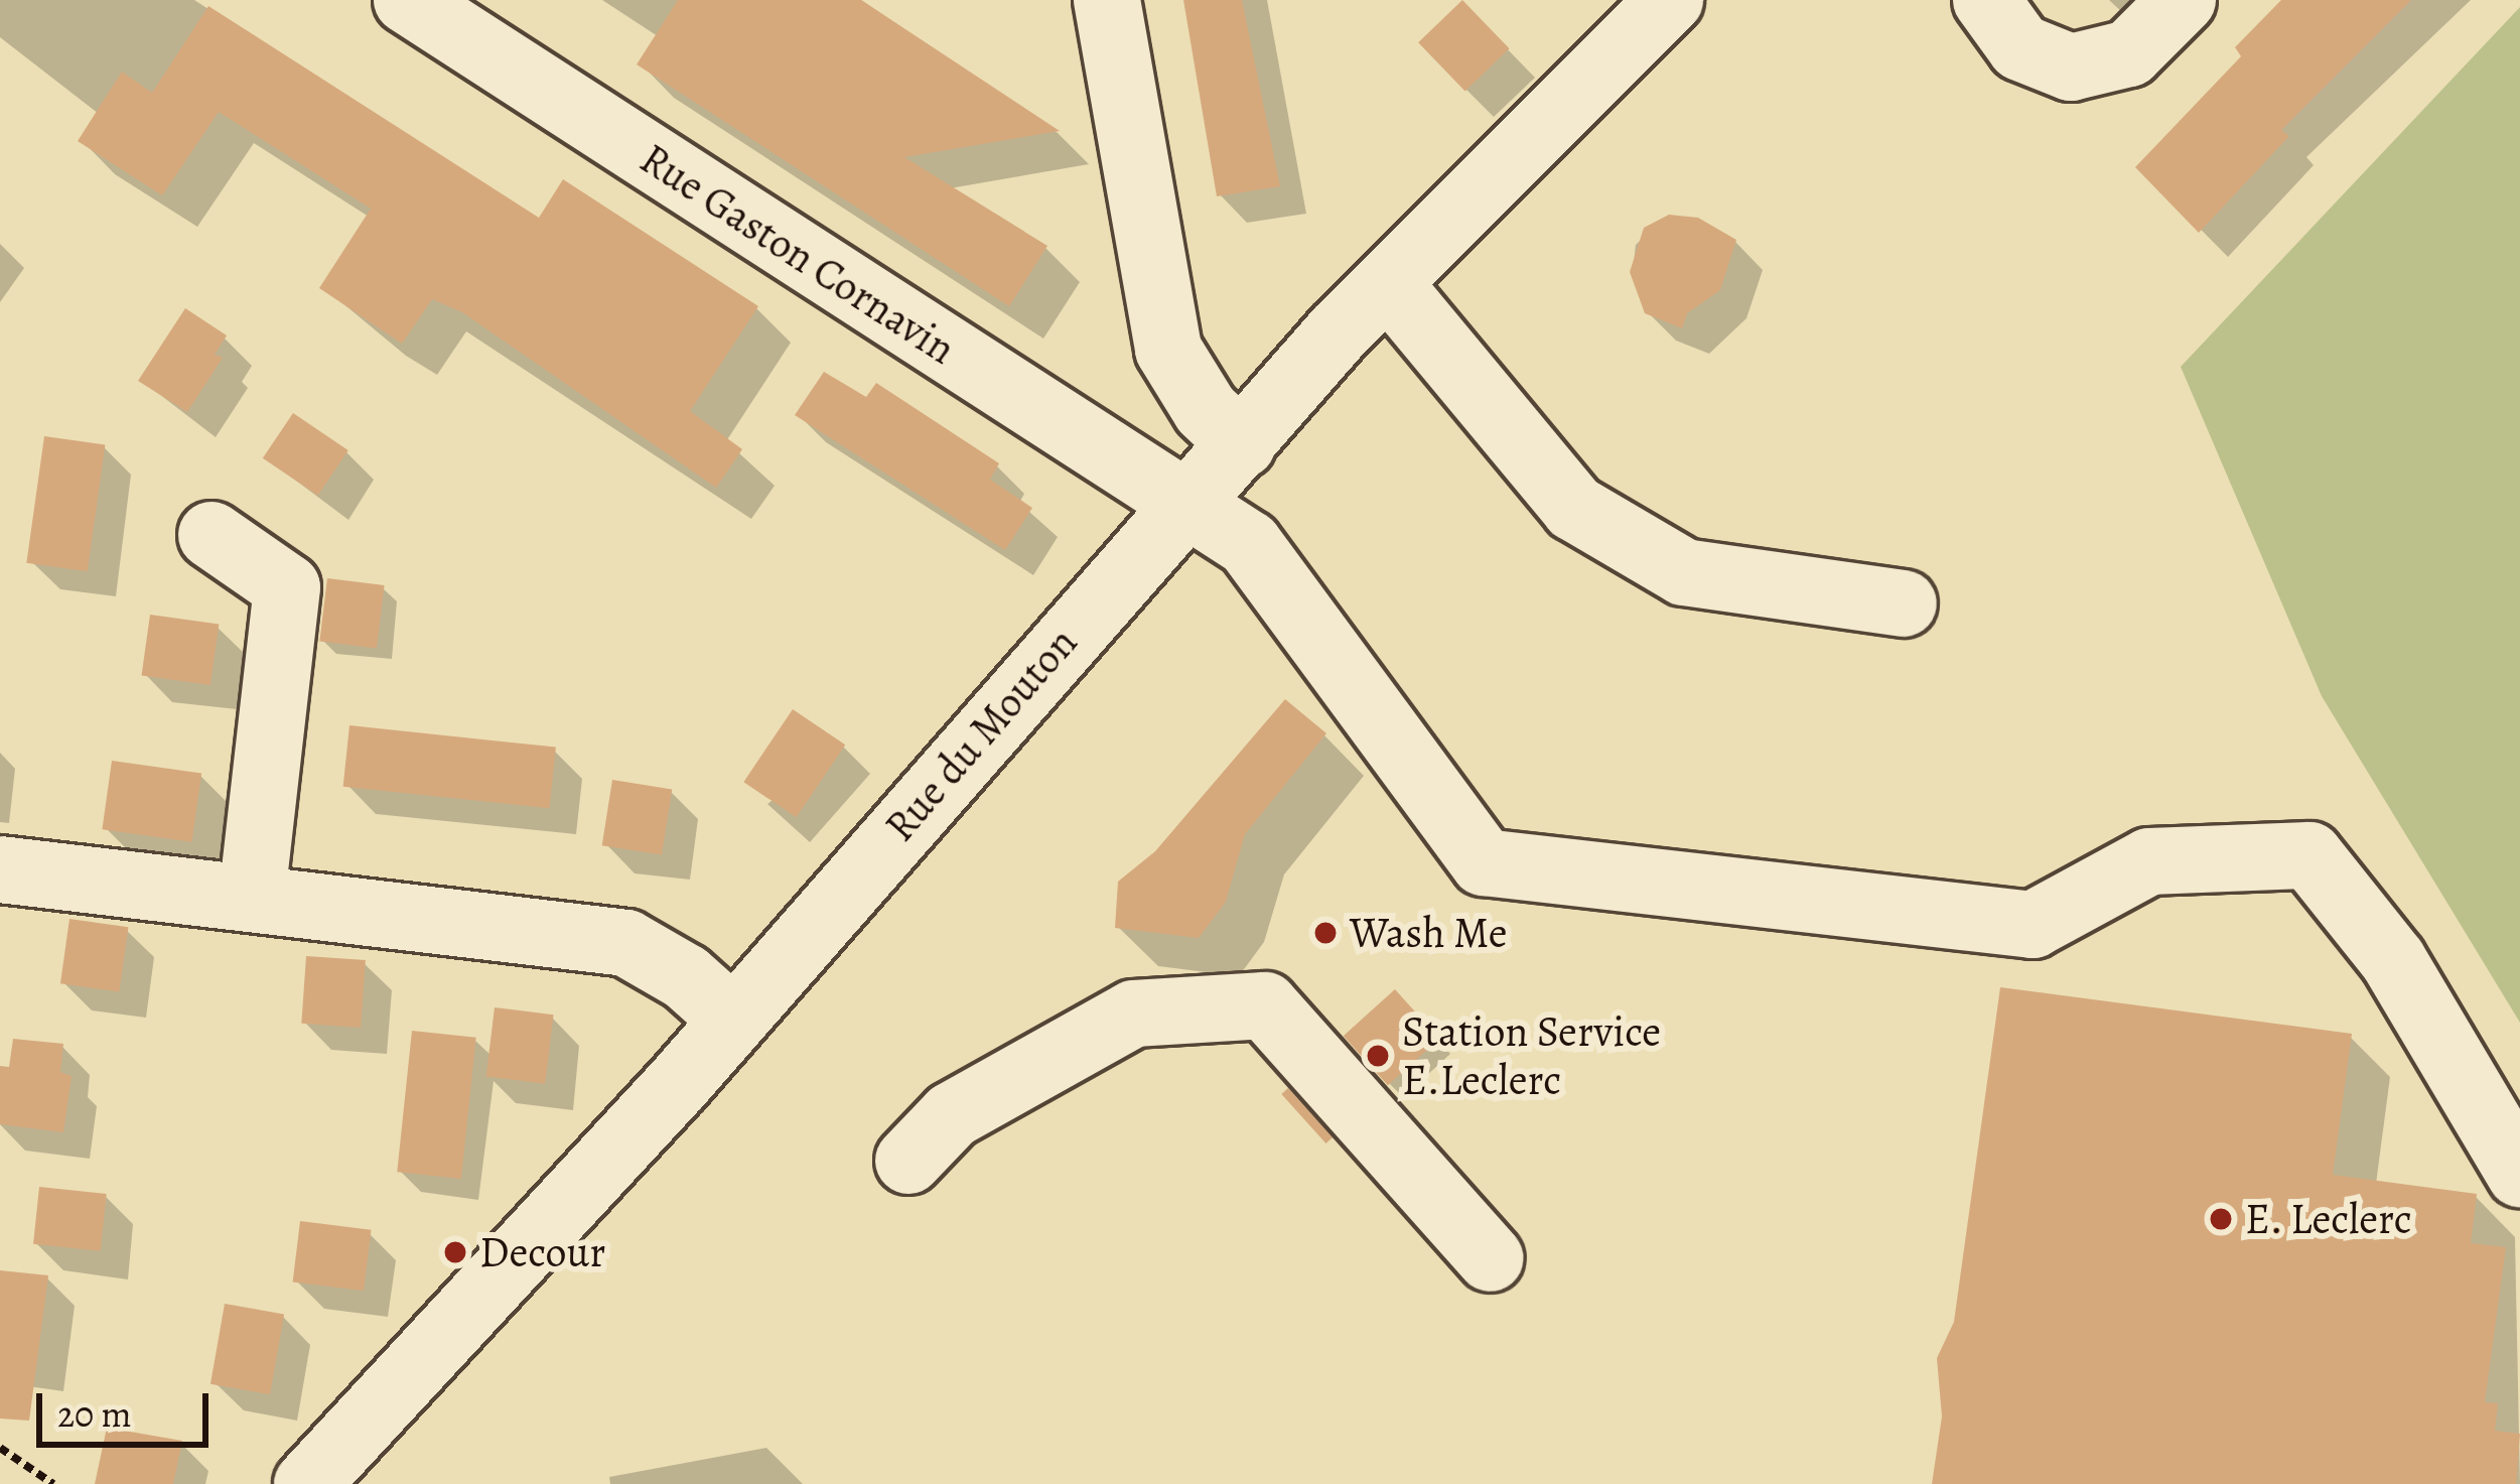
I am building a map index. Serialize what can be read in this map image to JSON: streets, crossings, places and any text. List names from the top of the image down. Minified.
{"streets":{"street":["Rue Gaston Cornavin","Rue du Mouton"]},"crossings":[["Rue Gaston Cornavin","Rue du Mouton"]],"places":["Wash Me","Station Service E.Leclerc","E. Leclerc","Decour"],"scale_bar":"20 m"}
